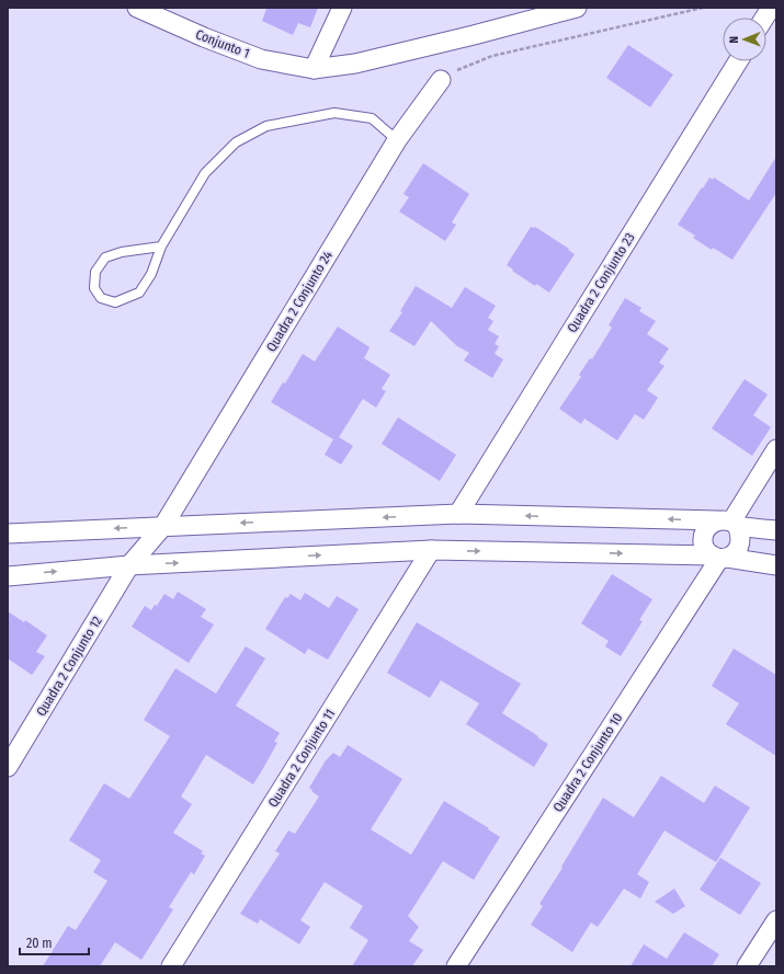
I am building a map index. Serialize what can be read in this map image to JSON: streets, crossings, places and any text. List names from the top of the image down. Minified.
{"streets":{"street":["Conjunto 1","Quadra 2 Conjunto 23","Quadra 2 Conjunto 24","Quadra 2 Conjunto 12","Quadra 2 Conjunto 11","Quadra 2 Conjunto 10"]},"crossings":[["Quadra 2 Conjunto 24","Quadra 2 Conjunto 12"]],"scale_bar":"20 m","north":"left"}
